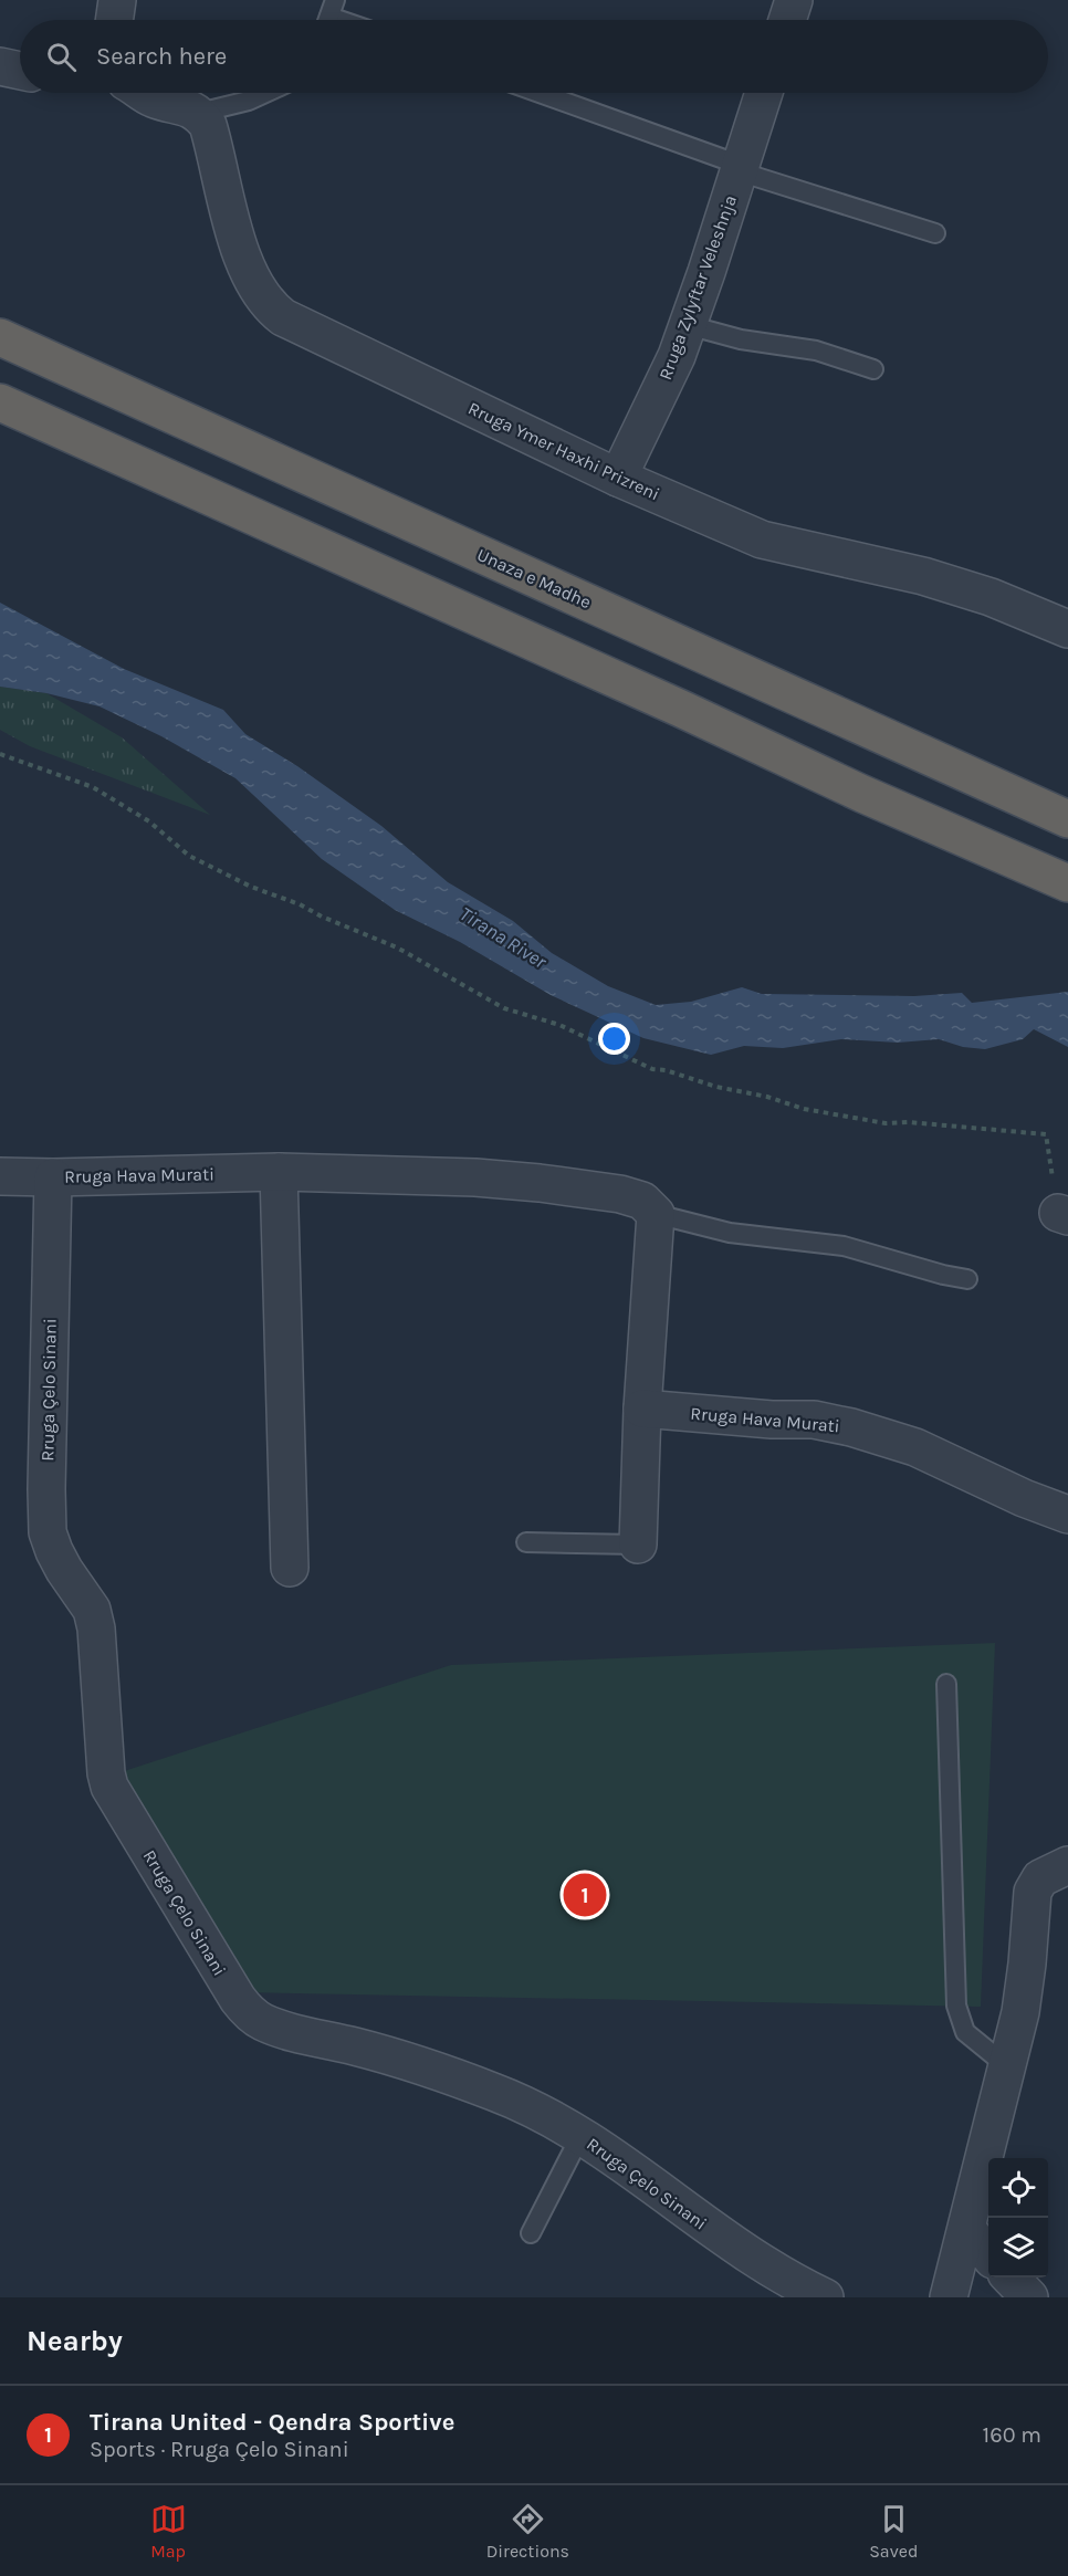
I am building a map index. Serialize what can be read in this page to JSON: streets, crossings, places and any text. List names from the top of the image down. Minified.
{"streets":{"highway":["Unaza e Madhe"],"street":["Rruga Zylyftar Veleshnja","Rruga Ymer Haxhi Prizreni","Rruga Hava Murati","Rruga Çelo Sinani"]},"crossings":[["Rruga Zylyftar Veleshnja","Rruga Ymer Haxhi Prizreni"],["Rruga Hava Murati","Rruga Çelo Sinani"]],"water":["Tirana River"],"page":{"search":"Search here","pins":"1","heading":"Nearby","list":[{"mark":"1","name":"Tirana United - Qendra Sportive","note":"Sports · Rruga Çelo Sinani","value":"160 m"}],"nav":["Map","Directions","Saved"]}}
